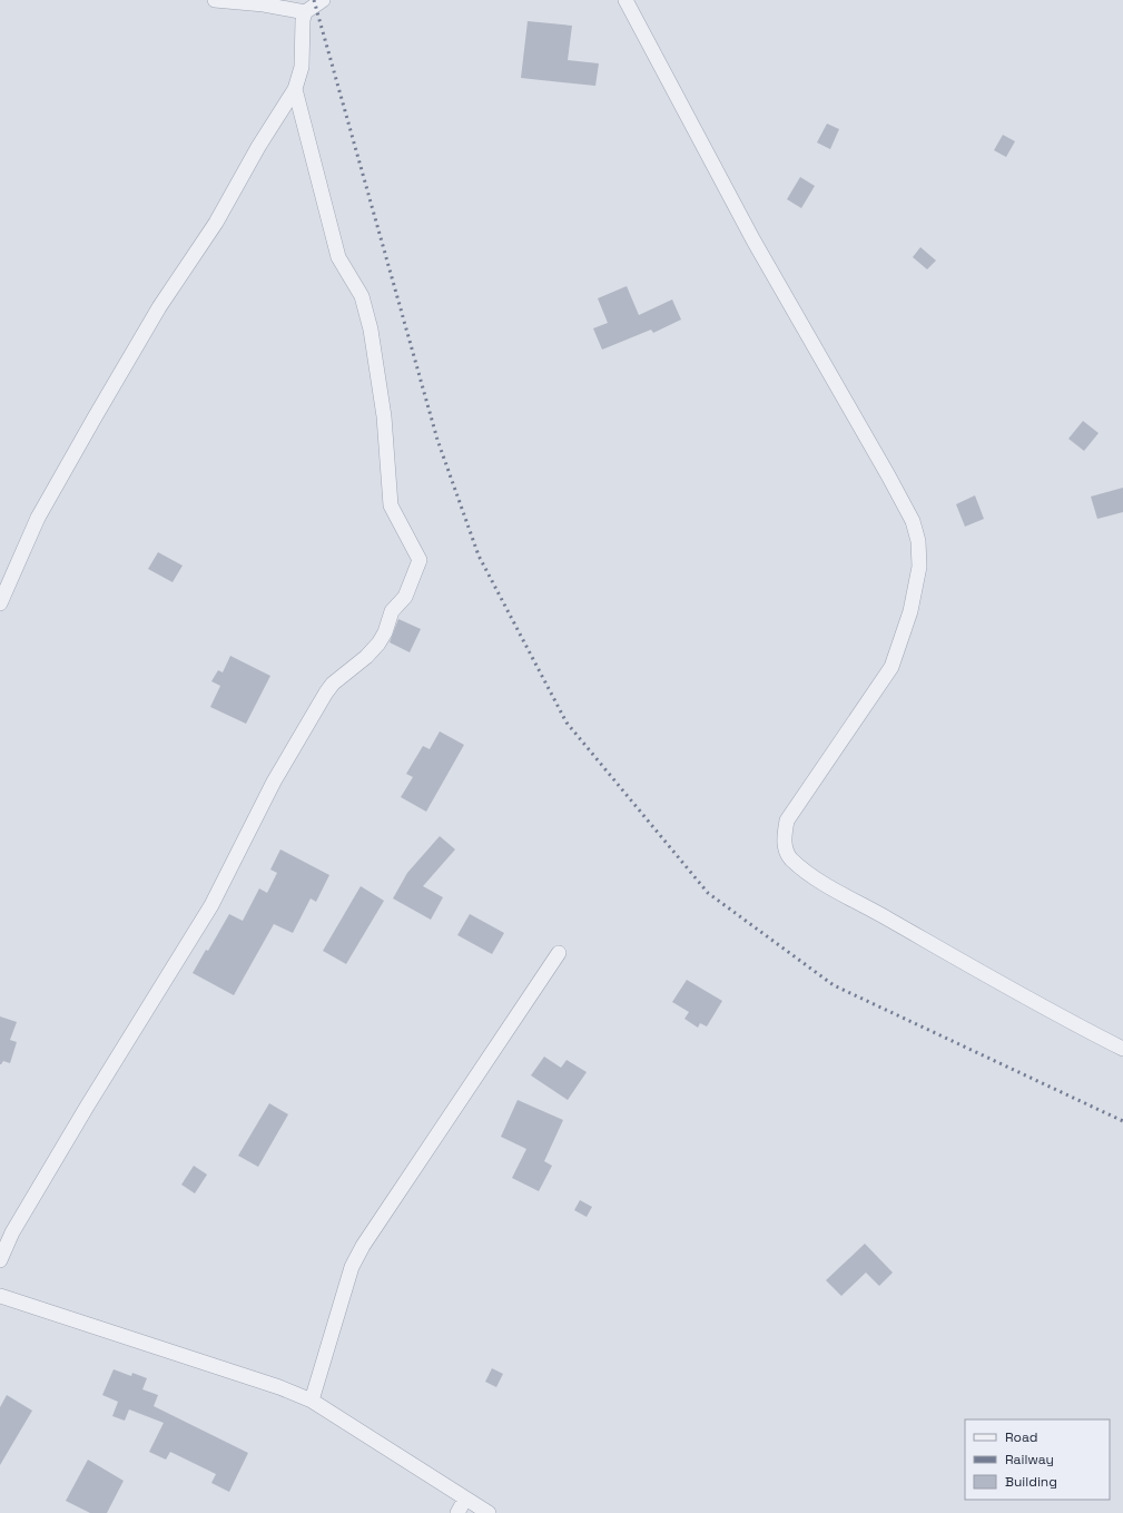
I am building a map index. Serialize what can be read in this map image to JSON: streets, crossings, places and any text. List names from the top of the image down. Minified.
{"legend":["Road","Railway","Building"]}
